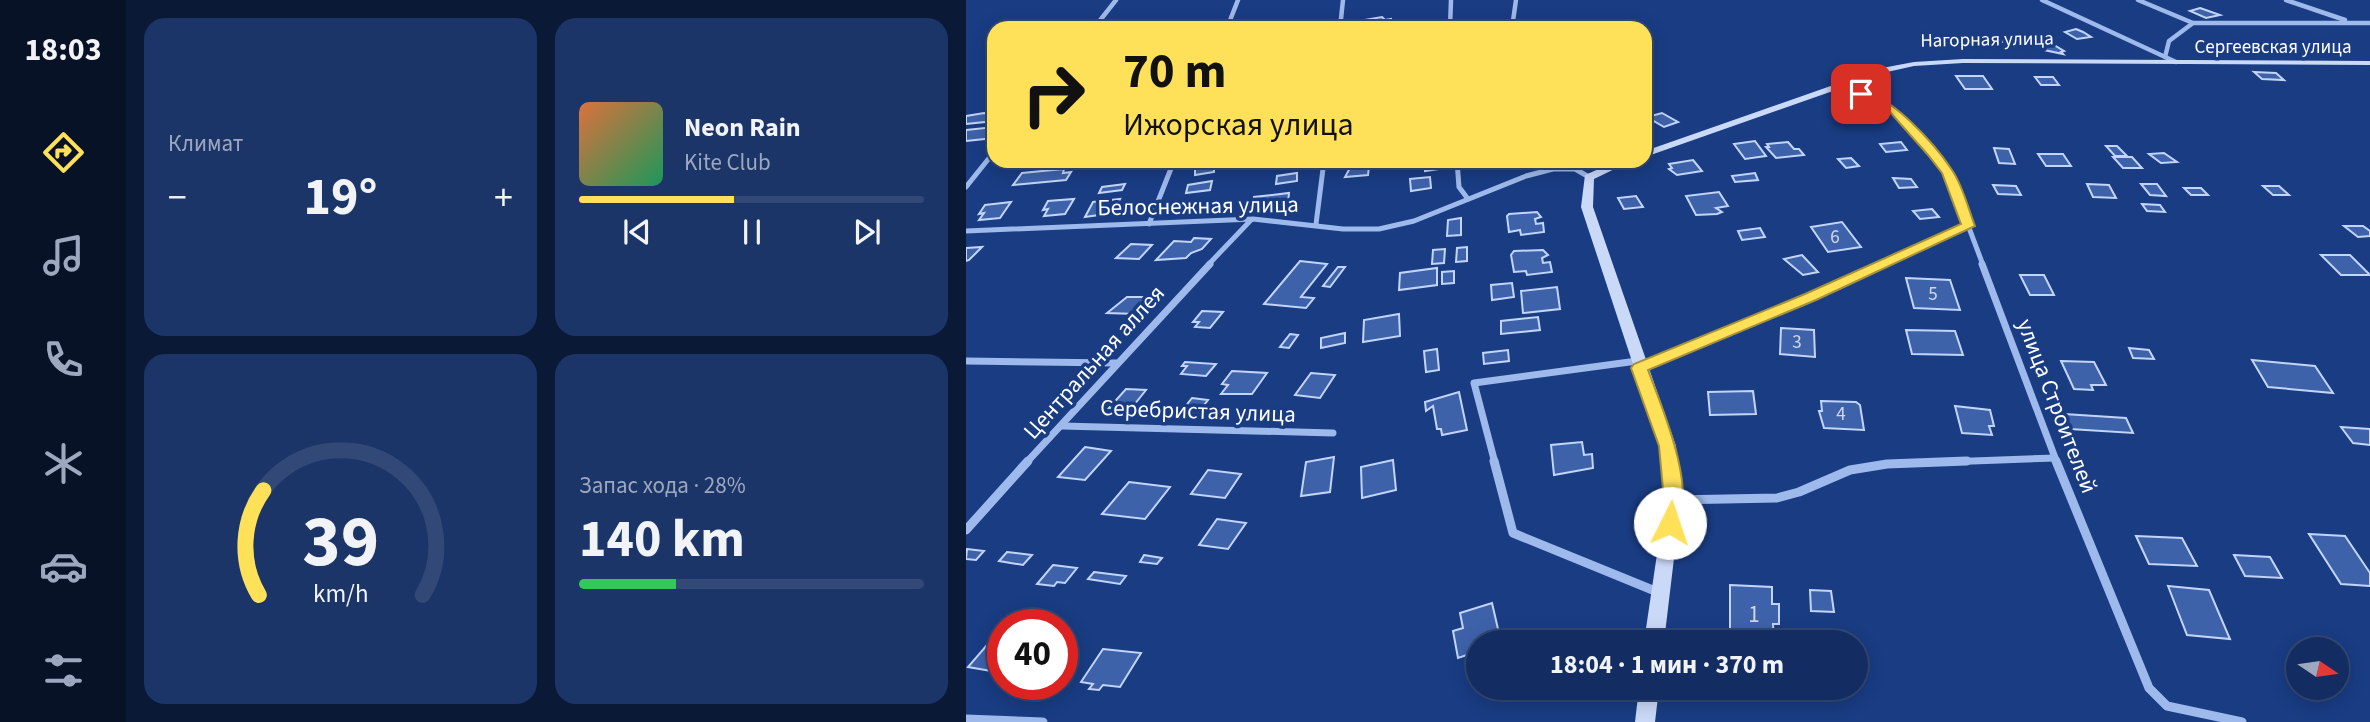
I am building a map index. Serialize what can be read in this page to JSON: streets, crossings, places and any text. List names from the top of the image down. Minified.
{"streets":{"street":["Нагорная улица","Сергеевская улица","Белоснежная улица","Центральная аллея","улица Строителей","Серебристая улица"]},"crossings":[["Нагорная улица","Сергеевская улица"],["Нагорная улица","улица Строителей"],["Белоснежная улица","Центральная аллея"],["Центральная аллея","Серебристая улица"]],"house_numbers":["6","5","3","4","1"],"north":"right","page":{"tabs":"18:03","tile":["Климат",["Запас хода · 28%","140 km"]],"turn":["70 m","Ижорская улица"],"song":["Neon Rain","Kite Club"],"heat":["−","19°","+"],"limit":"40","trip":"18:04 · 1 мин · 370 m","gauge":["39","km/h"]}}
